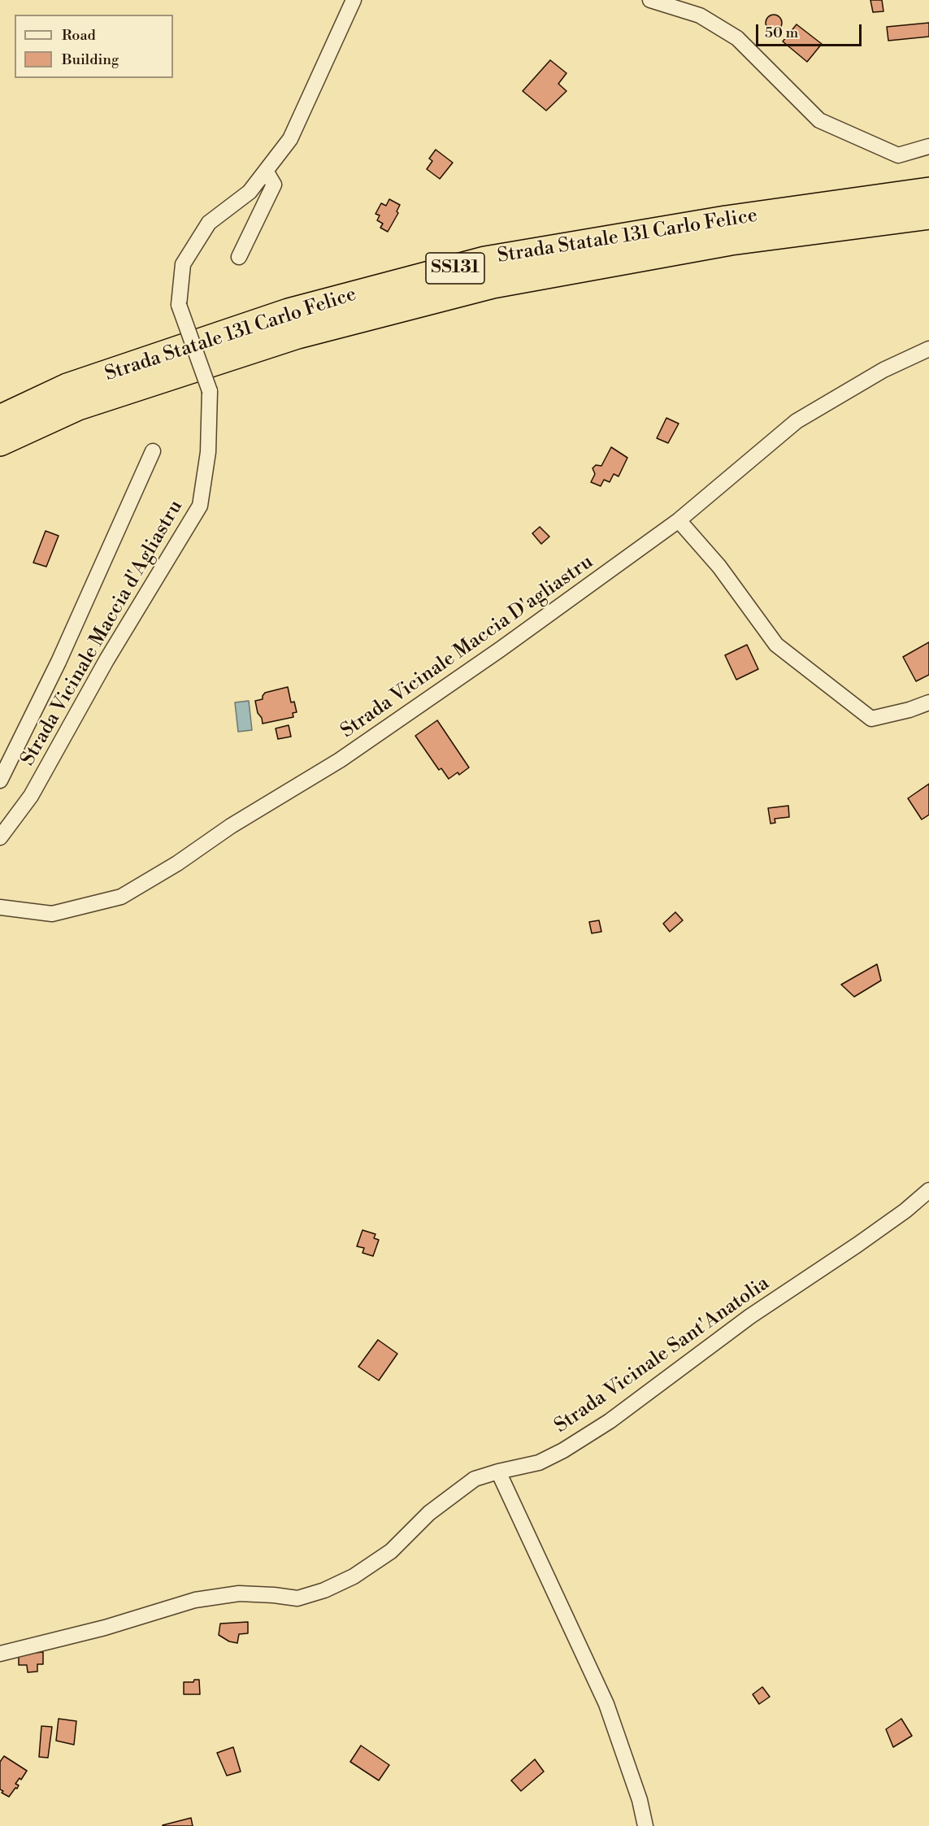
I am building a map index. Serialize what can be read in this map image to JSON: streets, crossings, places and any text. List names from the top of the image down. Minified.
{"streets":{"highway":["Strada Statale 131 Carlo Felice","SS131"],"street":["Strada Vicinale Maccia d'Agliastru","Strada Vicinale Maccia D'agliastru","Strada Vicinale Sant'Anatolia"]},"legend":["Road","Building"],"scale_bar":"50 m"}
